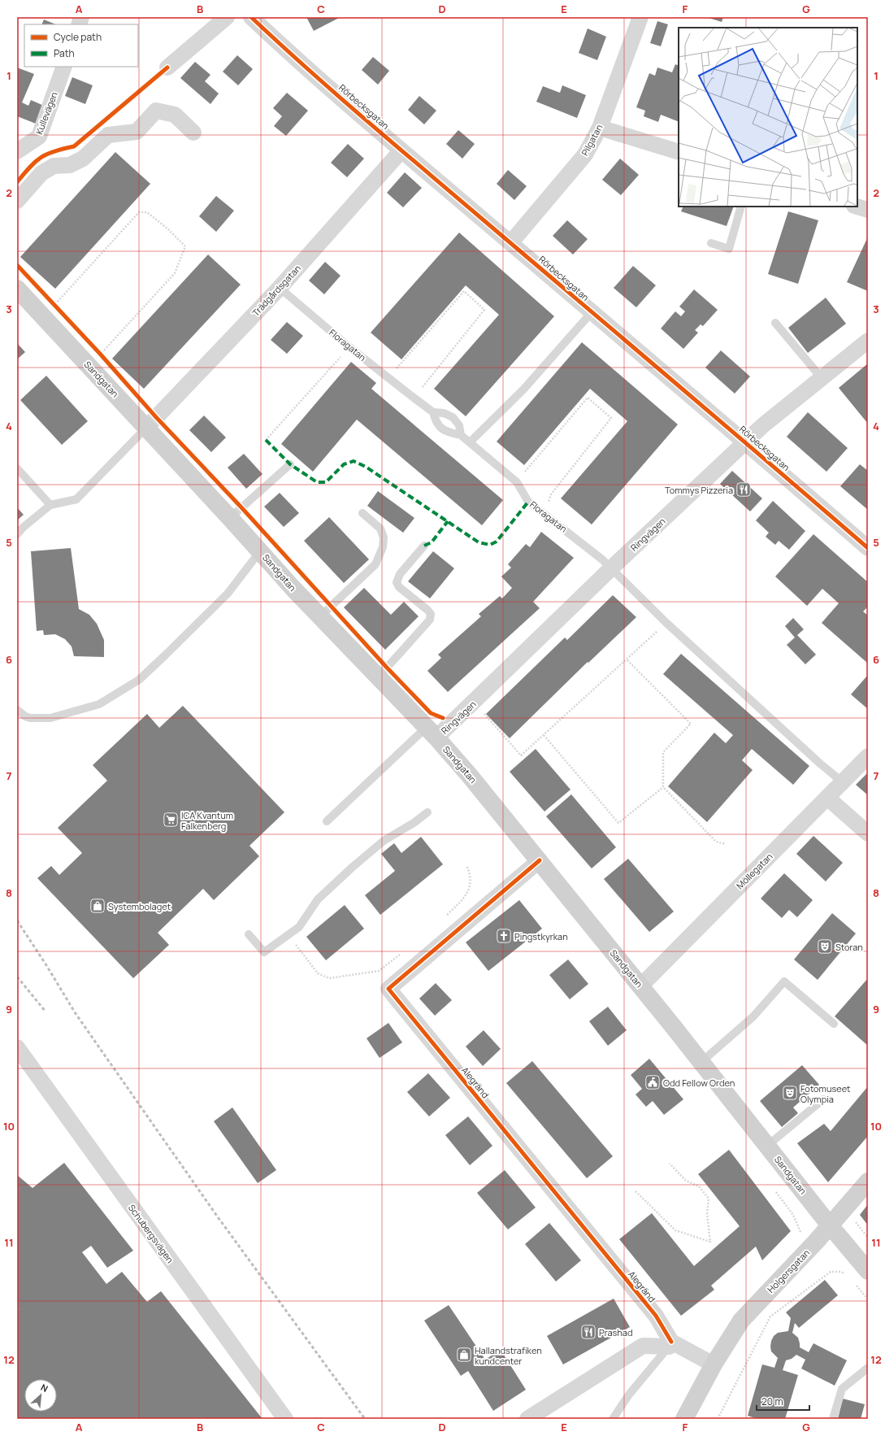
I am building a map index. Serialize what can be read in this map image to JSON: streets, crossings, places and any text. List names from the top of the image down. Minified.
{"streets":{"main road":["Sandgatan","Holgersgatan"],"street":["Rörbecksgatan","Kullevägen","Pilgatan","Trädgårdsgatan","Ringvägen","Möllegatan","Alegränd","Schubergsvägen"],"lane":["Floragatan"]},"crossings":[["Rörbecksgatan","Pilgatan"],["Rörbecksgatan","Trädgårdsgatan"],["Rörbecksgatan","Ringvägen"],["Trädgårdsgatan","Floragatan"],["Trädgårdsgatan","Sandgatan"],["Floragatan","Ringvägen"],["Floragatan","Möllegatan"],["Sandgatan","Ringvägen"],["Sandgatan","Möllegatan"],["Sandgatan","Alegränd"],["Sandgatan","Holgersgatan"]],"places":{"restaurant":["Tommys Pizzeria","Prashad"],"supermarket":["ICA Kvantum Falkenberg"],"shop":["Systembolaget","Hallandstrafiken kundcenter"],"church":["Pingstkyrkan"],"theatre":["Storan","Fotomuseet Olympia"],"public building":["Odd Fellow Orden"]},"legend":["Cycle path","Path"],"scale_bar":"20 m","north":"top right","grid":{"columns":["A","B","C","D","E","F","G"],"rows":["1","2","3","4","5","6","7","8","9","10","11","12"]}}
